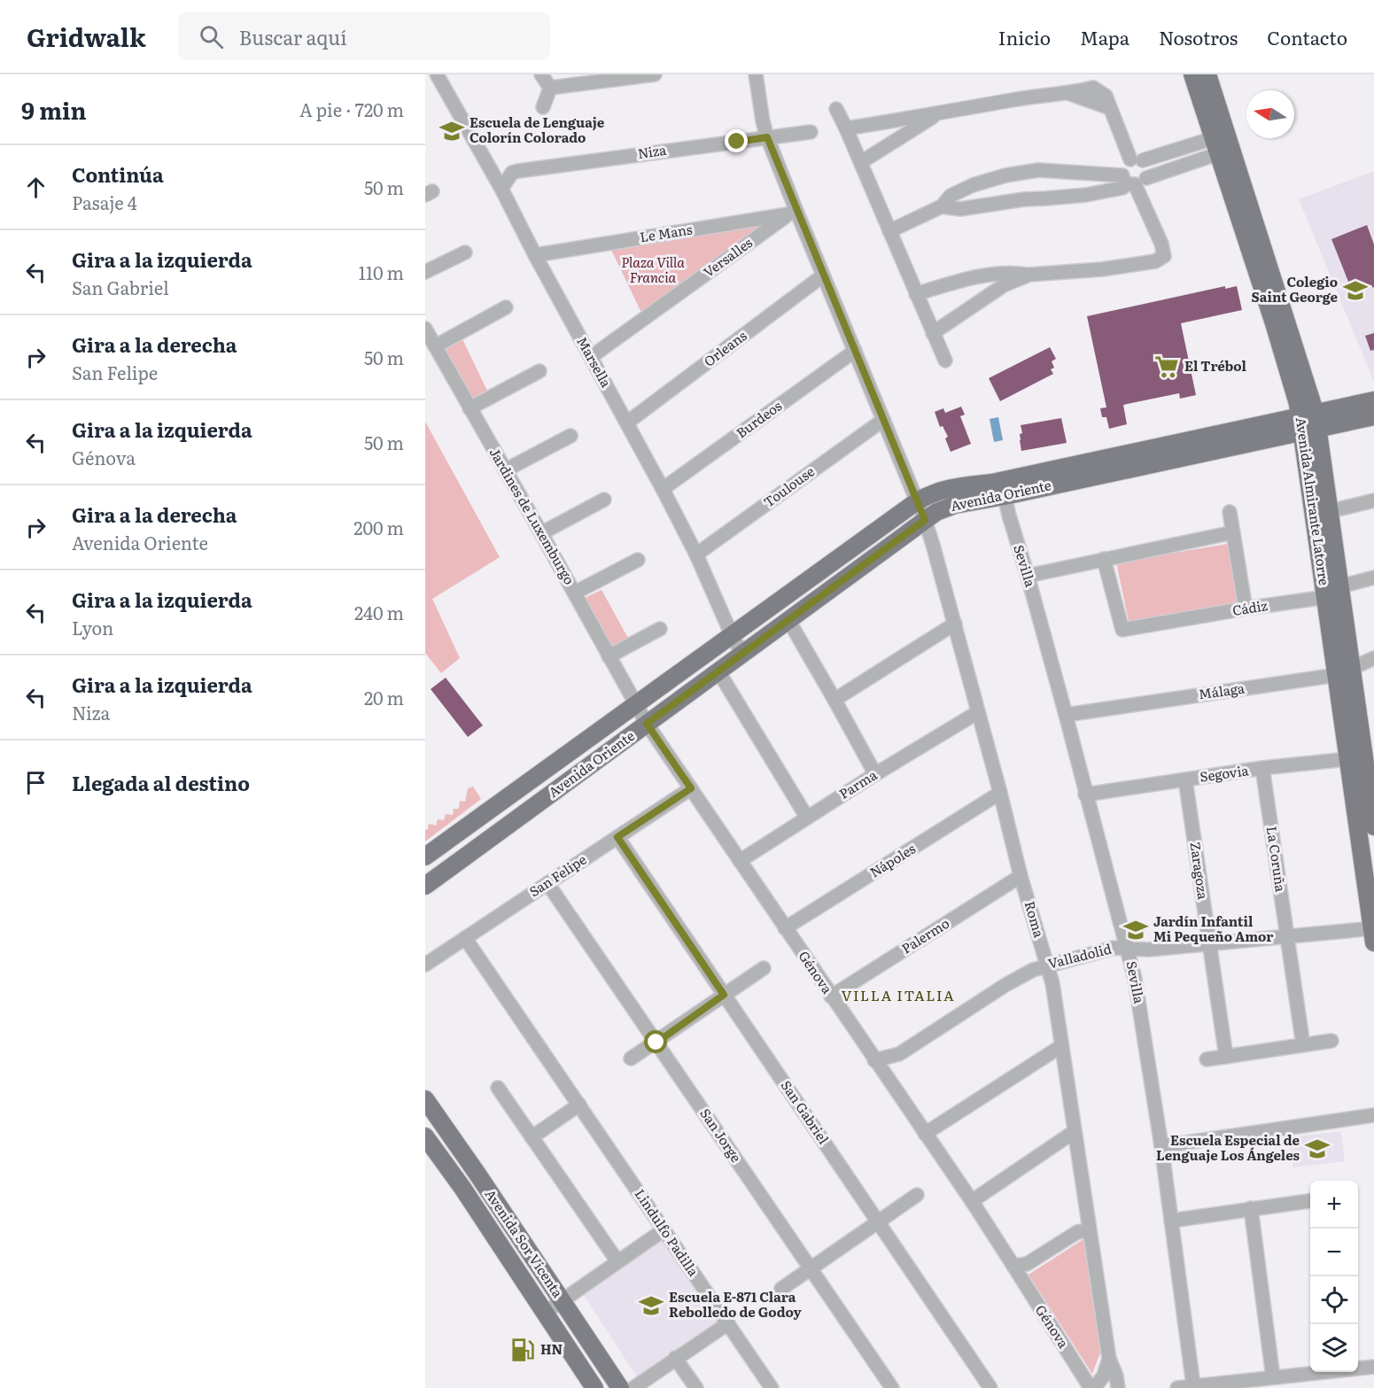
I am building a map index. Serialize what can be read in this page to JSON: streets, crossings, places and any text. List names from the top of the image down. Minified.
{"streets":{"main road":["Avenida Oriente","Avenida Almirante Latorre","Avenida Sor Vicenta"],"street":["Niza","Le Mans","Versalles","Orleans","Marsella","Burdeos","Toulouse","Jardines de Luxemburgo","Sevilla","Cádiz","Málaga","Segovia","Parma","La Coruña","Nápoles","Zaragoza","San Felipe","Roma","Palermo","Valladolid","Génova","San Gabriel","San Jorge","Lindulfo Padilla"]},"crossings":[["Niza","Marsella"],["Niza","Roma"],["Le Mans","Versalles"],["Le Mans","Marsella"],["Le Mans","Roma"],["Versalles","Marsella"],["Versalles","Roma"],["Orleans","Marsella"],["Orleans","Roma"],["Marsella","Burdeos"],["Marsella","Toulouse"],["Marsella","Avenida Oriente"],["Burdeos","Roma"],["Toulouse","Roma"],["Avenida Oriente","Avenida Almirante Latorre"],["Avenida Oriente","Jardines de Luxemburgo"],["Avenida Oriente","Sevilla"],["Avenida Oriente","Roma"],["Avenida Oriente","Génova"],["Avenida Almirante Latorre","Cádiz"],["Avenida Almirante Latorre","Málaga"],["Avenida Almirante Latorre","Segovia"],["Avenida Almirante Latorre","Valladolid"],["Jardines de Luxemburgo","Génova"],["Sevilla","Málaga"],["Sevilla","Segovia"],["Sevilla","Valladolid"],["Segovia","La Coruña"],["Segovia","Zaragoza"],["Parma","Roma"],["Parma","Génova"],["La Coruña","Valladolid"],["Nápoles","Roma"],["Nápoles","Génova"],["Zaragoza","Valladolid"],["San Felipe","Génova"],["San Felipe","San Gabriel"],["San Felipe","San Jorge"],["San Felipe","Lindulfo Padilla"],["Roma","Palermo"],["Roma","Valladolid"],["Palermo","Génova"],["Valladolid","Génova"]],"districts":["VILLA ITALIA"],"parks":["Plaza Villa Francia"],"places":{"school or university":["Escuela de Lenguaje Colorín Colorado","Colegio Saint George","Jardín Infantil Mi Pequeño Amor","Escuela Especial de Lenguaje Los Ángeles","Escuela E-871 Clara Rebolledo de Godoy"],"supermarket":["El Trébol"],"fuel station":["HN"]},"north":"left","page":{"header":"Gridwalk","search":"Buscar aquí","nav":["Inicio","Mapa","Nosotros","Contacto"],"heading":["9 min","A pie · 720 m"],"list":[["Continúa","Pasaje 4","50 m"],["Gira a la izquierda","San Gabriel","110 m"],["Gira a la derecha","San Felipe","50 m"],["Gira a la izquierda","Génova","50 m"],["Gira a la derecha","Avenida Oriente","200 m"],["Gira a la izquierda","Lyon","240 m"],["Gira a la izquierda","Niza","20 m"],"Llegada al destino"],"map_buttons":["+","−"]}}
